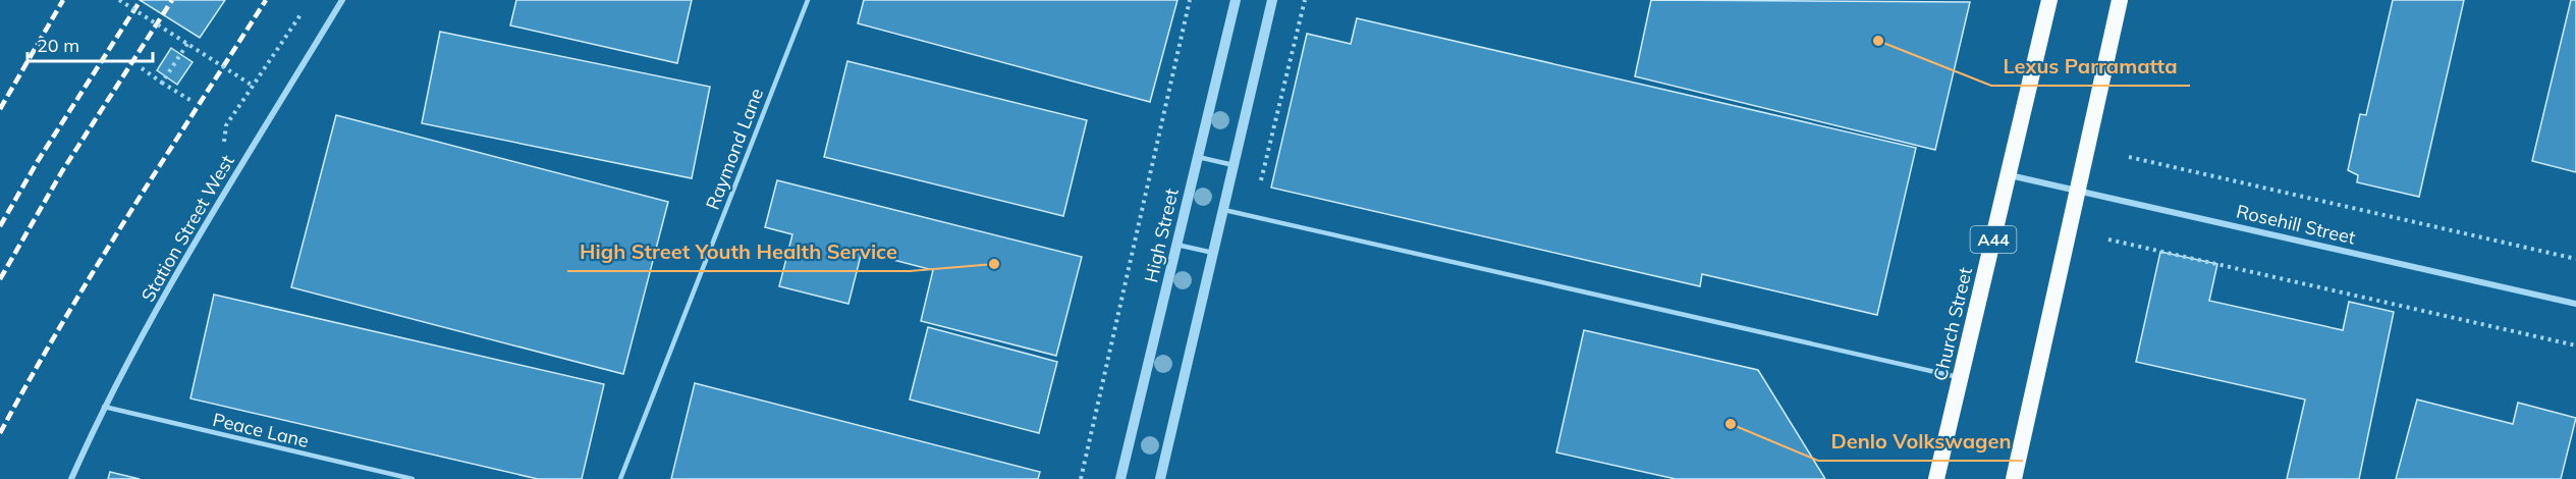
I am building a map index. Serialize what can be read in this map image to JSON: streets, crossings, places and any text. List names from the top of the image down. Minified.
{"streets":{"highway":["A44","Church Street"],"street":["Rosehill Street","Station Street West","High Street"],"lane":["Raymond Lane","Peace Lane"]},"crossings":[["Rosehill Street","Church Street"],["Station Street West","Peace Lane"]],"places":["Lexus Parramatta","High Street Youth Health Service","Denlo Volkswagen"],"scale_bar":"20 m"}
